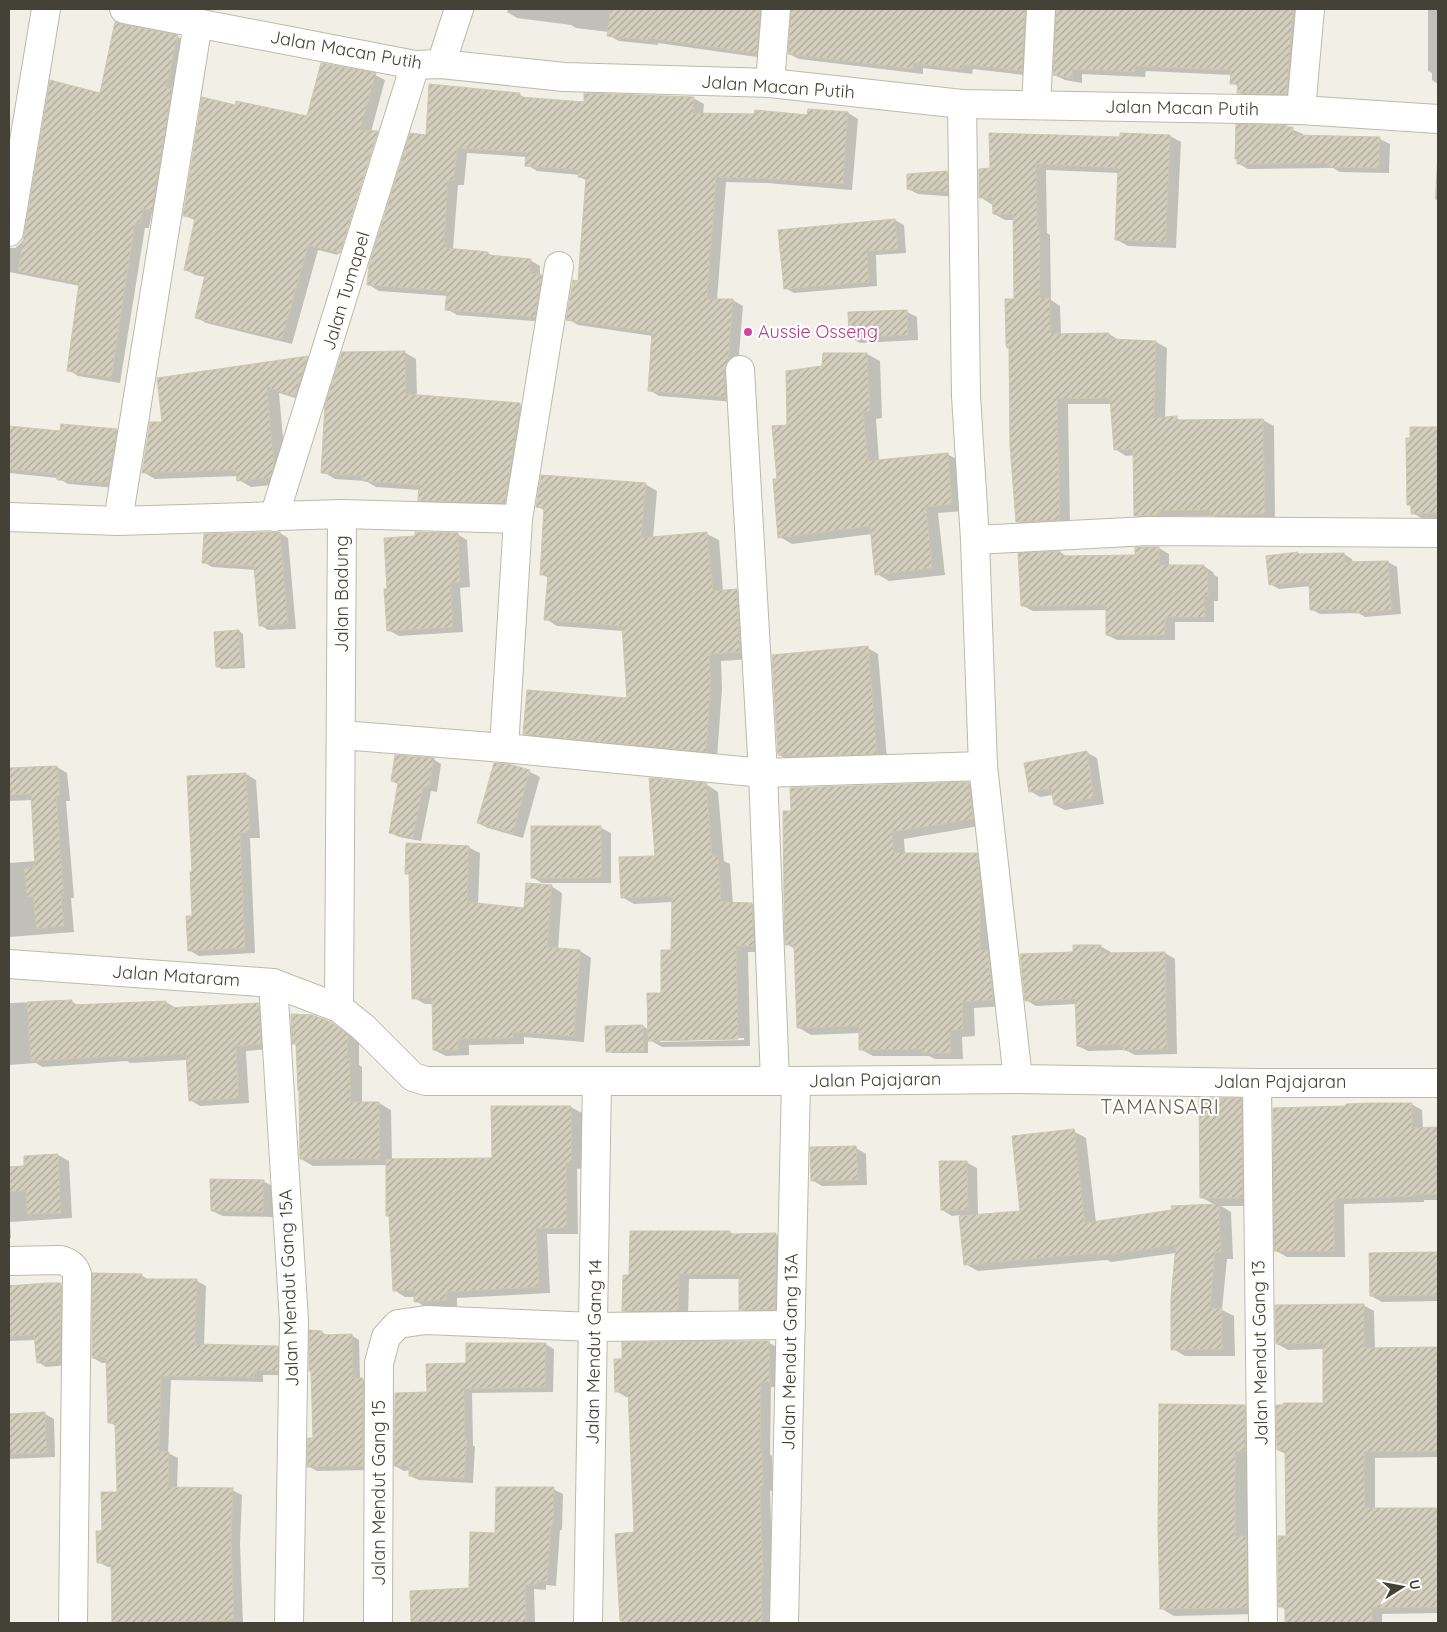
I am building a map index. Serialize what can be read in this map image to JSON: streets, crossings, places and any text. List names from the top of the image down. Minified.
{"streets":{"street":["Jalan Macan Putih","Jalan Tumapel","Jalan Badung","Jalan Mataram","Jalan Pajajaran","Jalan Mendut Gang 15A","Jalan Mendut Gang 14","Jalan Mendut Gang 13A","Jalan Mendut Gang 13","Jalan Mendut Gang 15"]},"crossings":[["Jalan Macan Putih","Jalan Tumapel"],["Jalan Tumapel","Jalan Badung"],["Jalan Badung","Jalan Mataram"],["Jalan Badung","Jalan Pajajaran"],["Jalan Mataram","Jalan Pajajaran"],["Jalan Mataram","Jalan Mendut Gang 15A"],["Jalan Pajajaran","Jalan Mendut Gang 14"],["Jalan Pajajaran","Jalan Mendut Gang 13A"],["Jalan Pajajaran","Jalan Mendut Gang 13"],["Jalan Mendut Gang 14","Jalan Mendut Gang 15"],["Jalan Mendut Gang 13A","Jalan Mendut Gang 15"]],"districts":["TAMANSARI"],"places":["Aussie Osseng"],"north":"right"}
